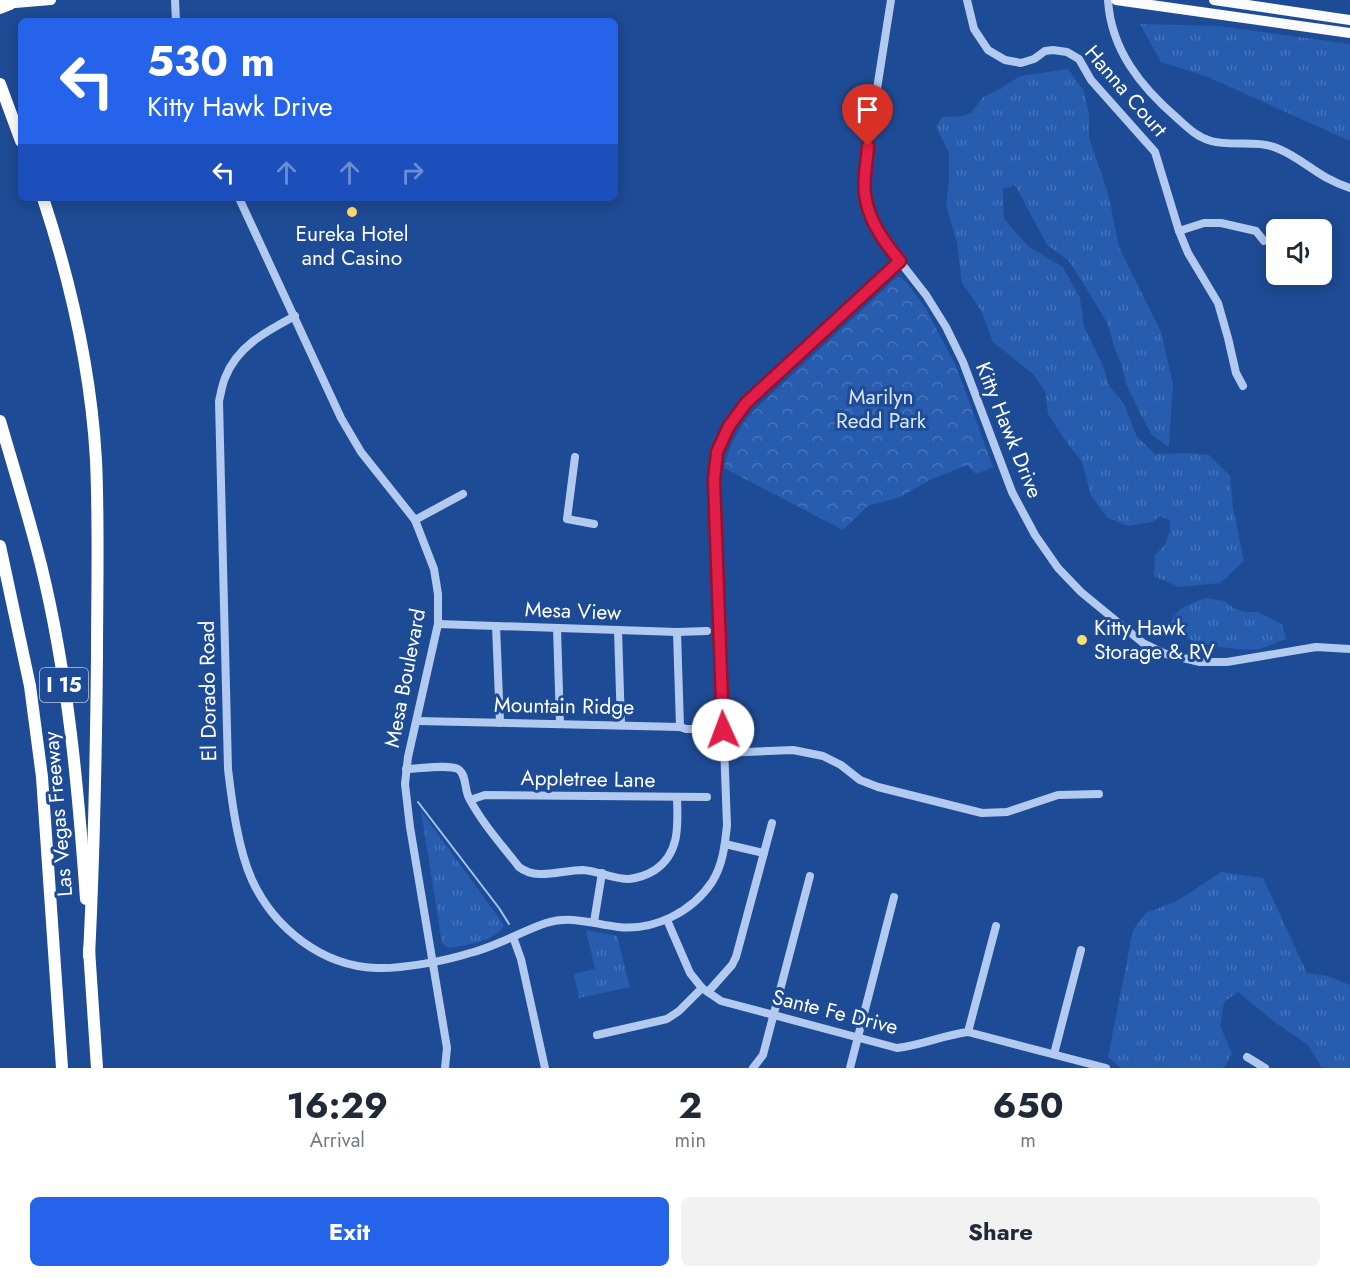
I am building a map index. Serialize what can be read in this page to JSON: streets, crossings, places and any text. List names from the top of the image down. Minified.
{"streets":{"highway":["I 15","Las Vegas Freeway"],"street":["Hanna Court","Kitty Hawk Drive","Mesa View","Mesa Boulevard","El Dorado Road","Mountain Ridge","Appletree Lane","Sante Fe Drive"]},"crossings":[["Kitty Hawk Drive","El Dorado Road"],["Mesa View","Mesa Boulevard"],["Mesa Boulevard","El Dorado Road"],["Mesa Boulevard","Mountain Ridge"]],"parks":["Marilyn Redd Park"],"places":["Eureka Hotel and Casino","Kitty Hawk Storage & RV"],"page":{"turn":["530 m","Kitty Hawk Drive"],"eta":["16:29","Arrival","2","min","650","m"],"buttons":["Exit","Share"]}}
